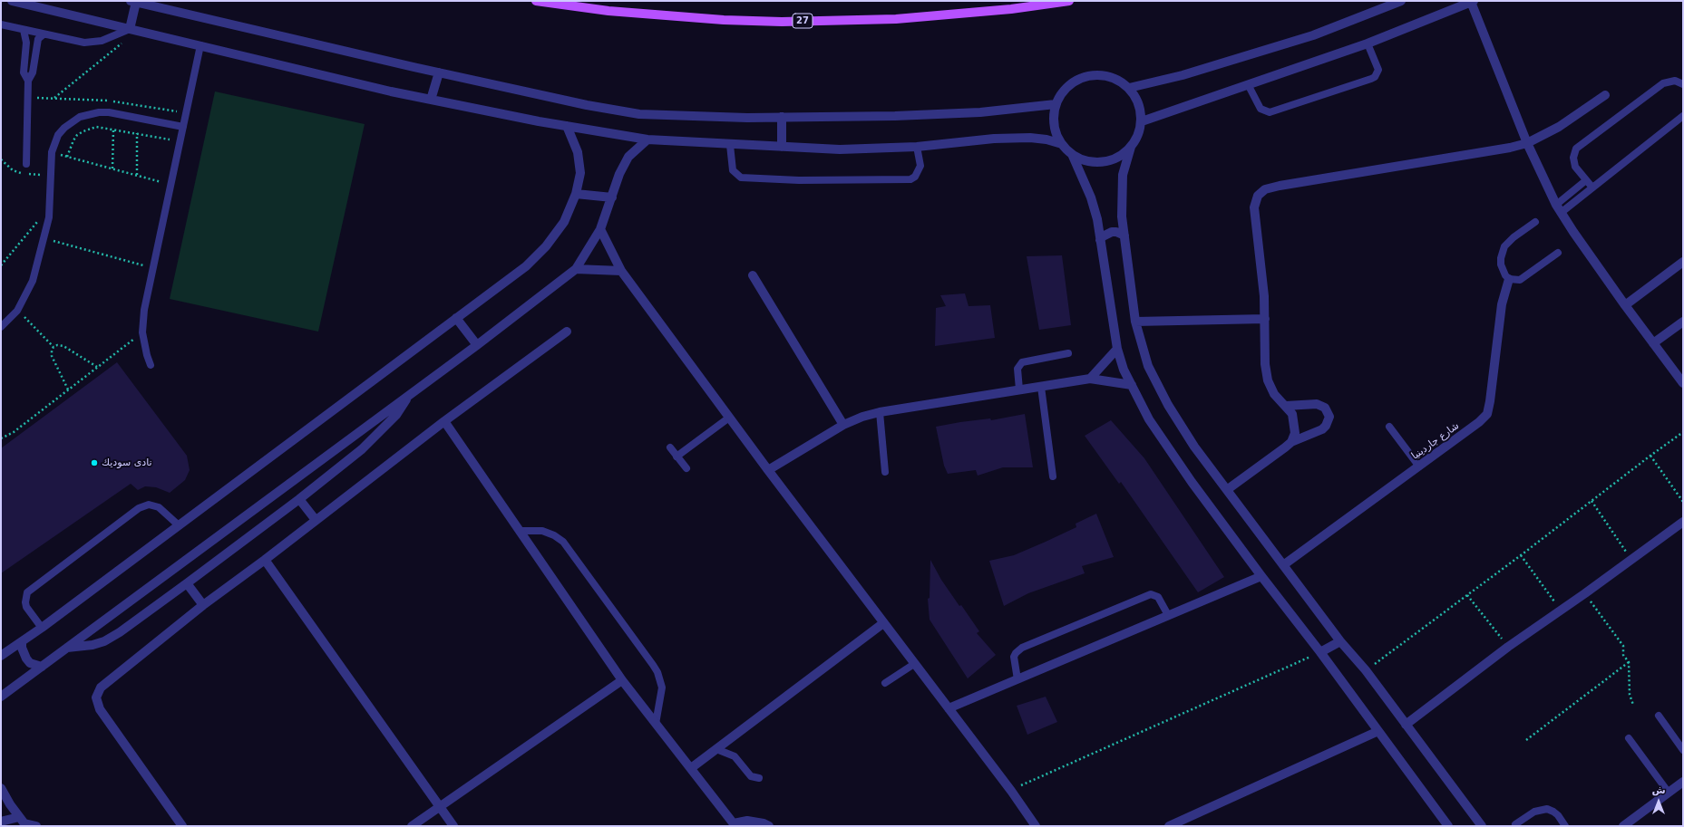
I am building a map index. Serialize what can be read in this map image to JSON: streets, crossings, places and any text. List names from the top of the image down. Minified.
{"streets":{"main road":["27"],"street":["شارع جاردينيا"]},"places":["نادى سوديك"],"north":"top"}
